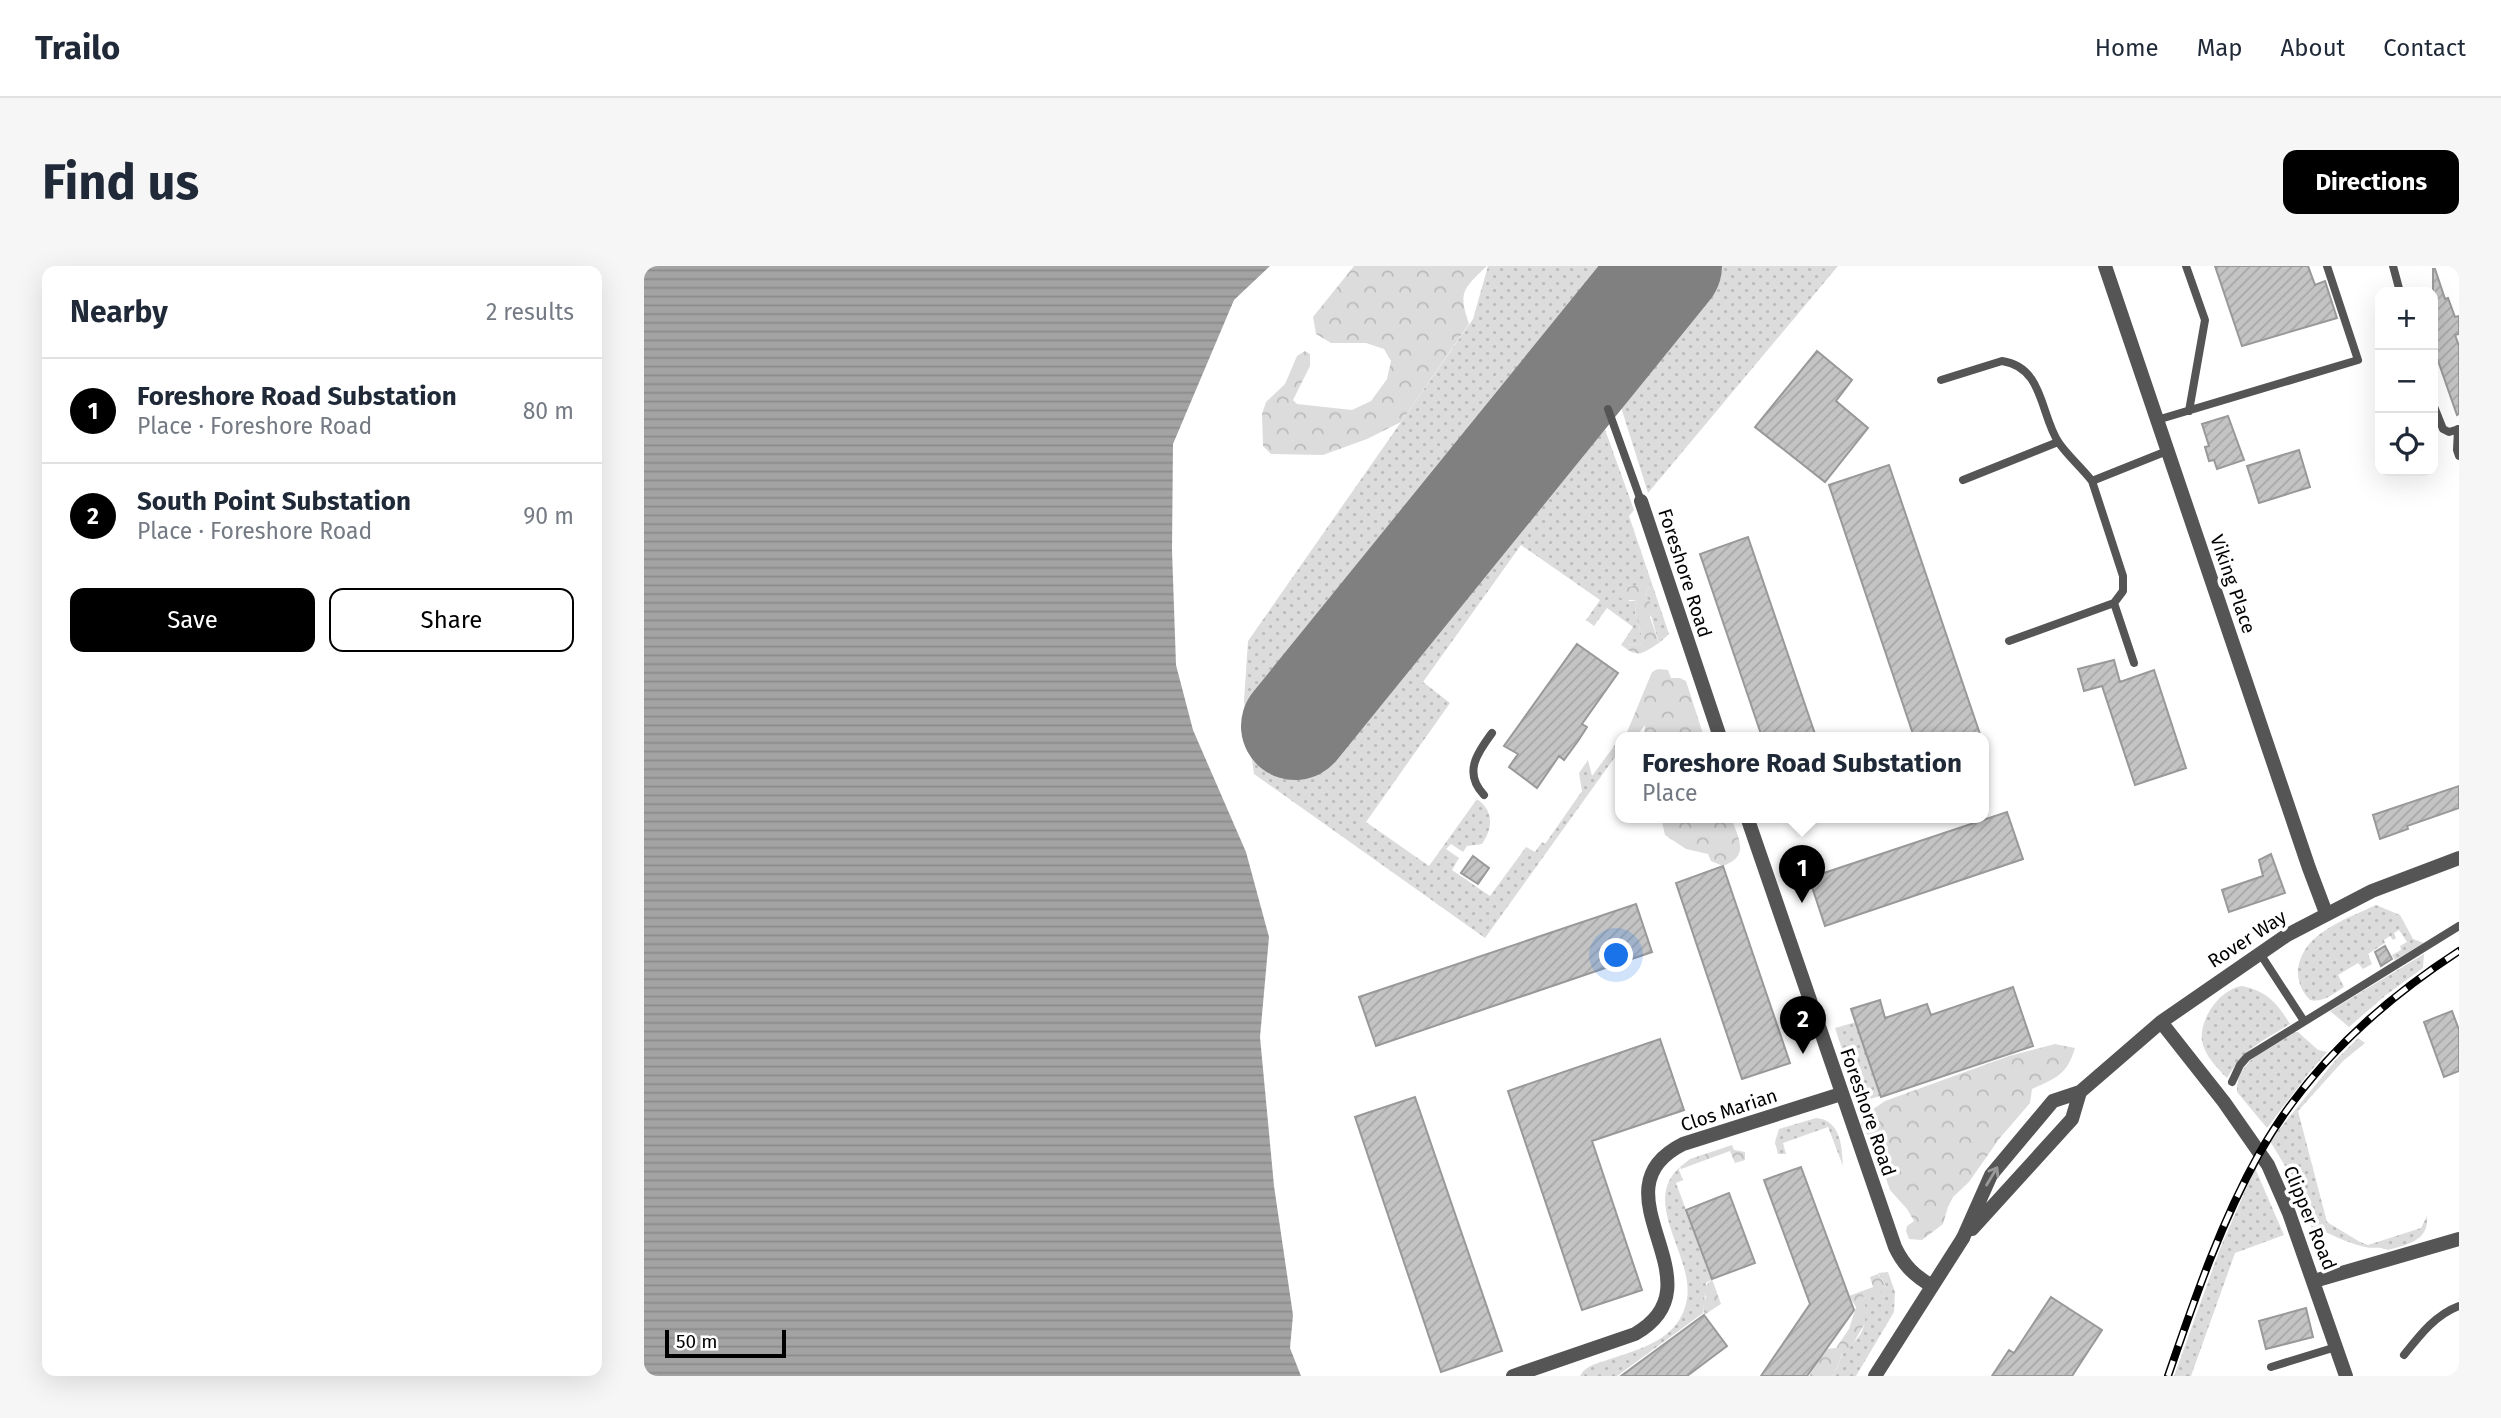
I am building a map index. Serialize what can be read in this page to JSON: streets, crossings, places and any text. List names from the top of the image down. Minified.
{"streets":{"street":["Foreshore Road","Viking Place","Rover Way","Clos Marian","Clipper Road"]},"crossings":[["Foreshore Road","Clos Marian"],["Viking Place","Rover Way"],["Rover Way","Clipper Road"]],"scale_bar":"50 m","page":{"header":"Trailo","nav":["Home","Map","About","Contact"],"buttons":["Directions",["Save","Share"]],"title":"Find us","heading":["Nearby","2 results"],"map_buttons":["+","−"],"list":[{"mark":"1","name":"Foreshore Road Substation","note":"Place · Foreshore Road","value":"80 m"},{"mark":"2","name":"South Point Substation","note":"Place · Foreshore Road","value":"90 m"}],"popup":["Foreshore Road Substation","Place"],"pins":["1","2"],"scale":"50 m"}}
